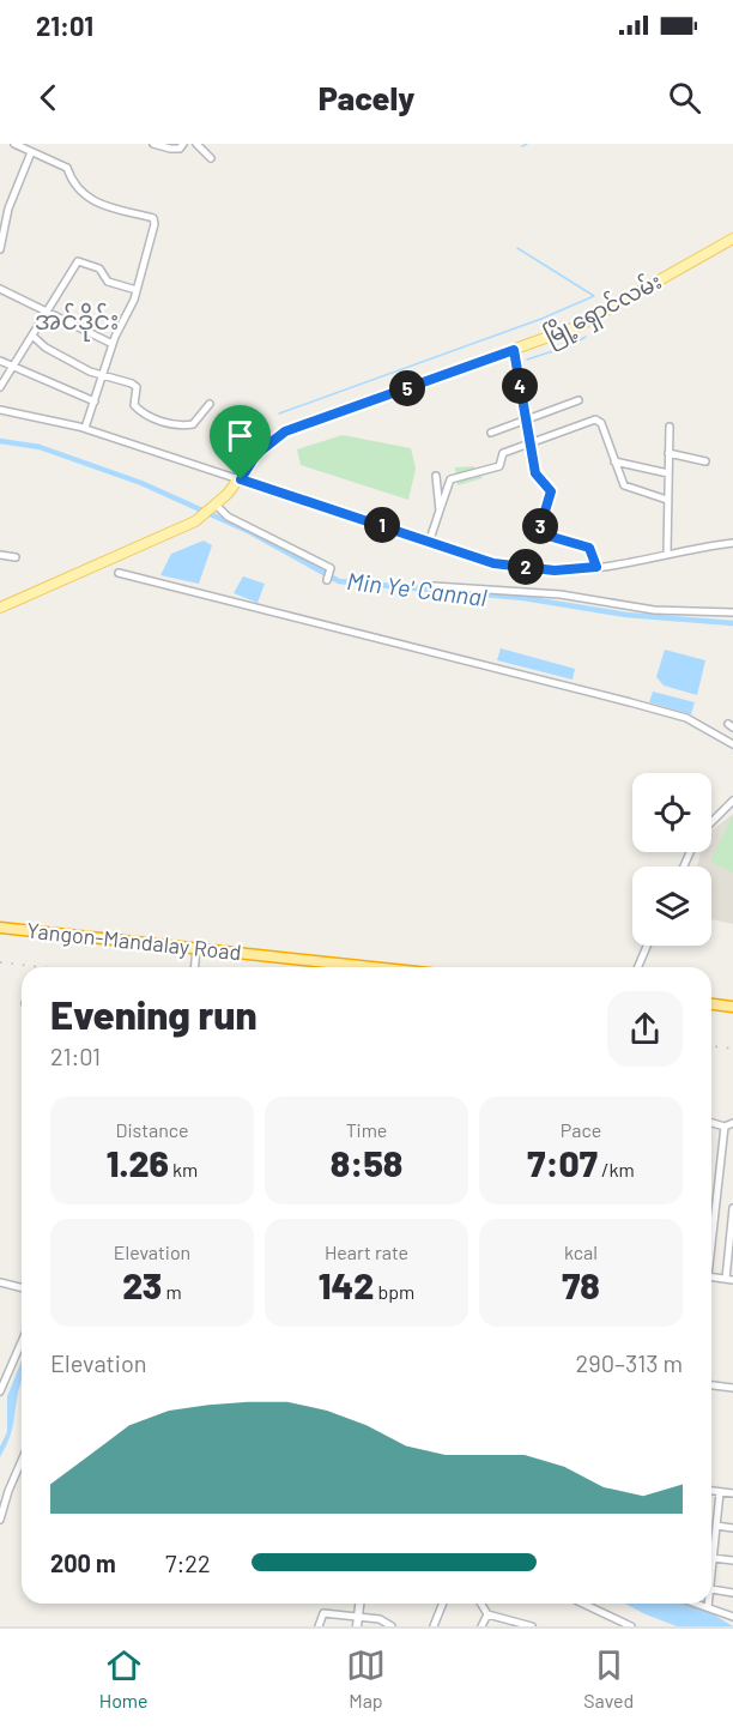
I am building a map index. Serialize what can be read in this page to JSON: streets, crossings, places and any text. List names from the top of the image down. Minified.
{"streets":{"highway":["Yangon-Mandalay Road"],"main road":["မြို့ရှောင်လမ်း"]},"districts":["အင်ဒိုင်း"],"water":["Min Ye' Cannal"],"page":{"status":"21:01","header":"Pacely","pins":["4","5","1","3","2"],"heading":["Evening run","21:01"],"stats":[["Distance","1.26 km"],["Time","8:58"],["Pace","7:07 /km"],["Elevation","23 m"],["Heart rate","142 bpm"],["kcal","78"]],"chart":["Elevation","290–313 m"],"list":[{"name":"200 m","note":"7:22"}],"tabs":["Home","Map","Saved"]}}
